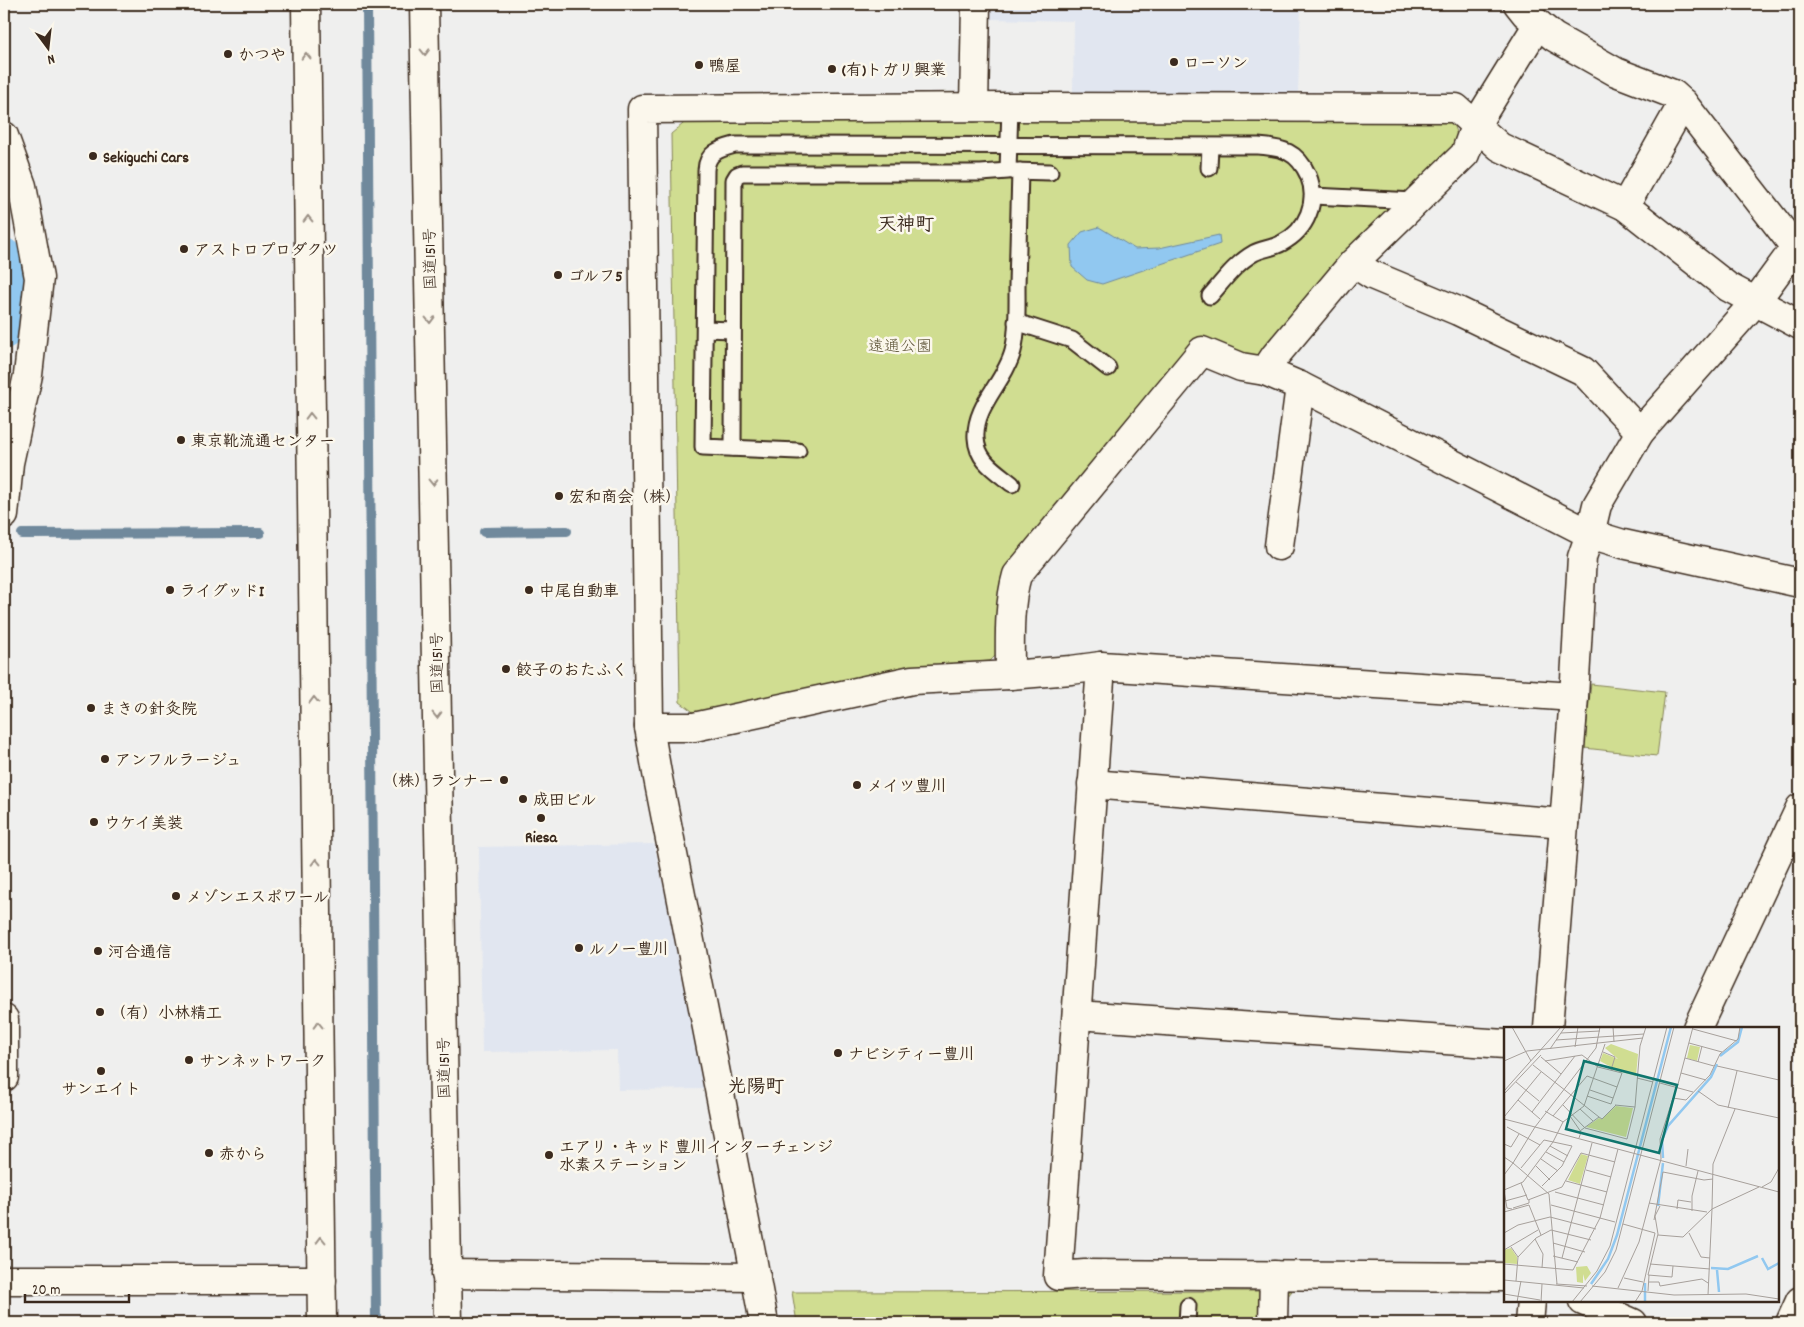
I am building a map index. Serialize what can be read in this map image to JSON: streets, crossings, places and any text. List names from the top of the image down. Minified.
{"streets":{"main road":["国道151号"]},"districts":["天神町","光陽町"],"parks":["遠通公園"],"places":["かつや","ローソン","鴨屋","(有)トガリ興業","Sekiguchi Cars","アストロプロダクツ","ゴルフ5","東京靴流通センター","宏和商会（株）","ライグッドI","中尾自動車","餃子のおたふく","まきの針灸院","アンフルラージュ","（株）ランナー","メイツ豊川","成田ビル","Riesa","ウケイ美装","メゾンエスポワール","ルノー豊川","河合通信","（有）小林精工","ナビシティー豊川","サンネットワーク","サンエイト","赤から","エアリ・キッド 豊川インターチェンジ 水素ステーション"],"scale_bar":"20 m","north":"bottom"}
